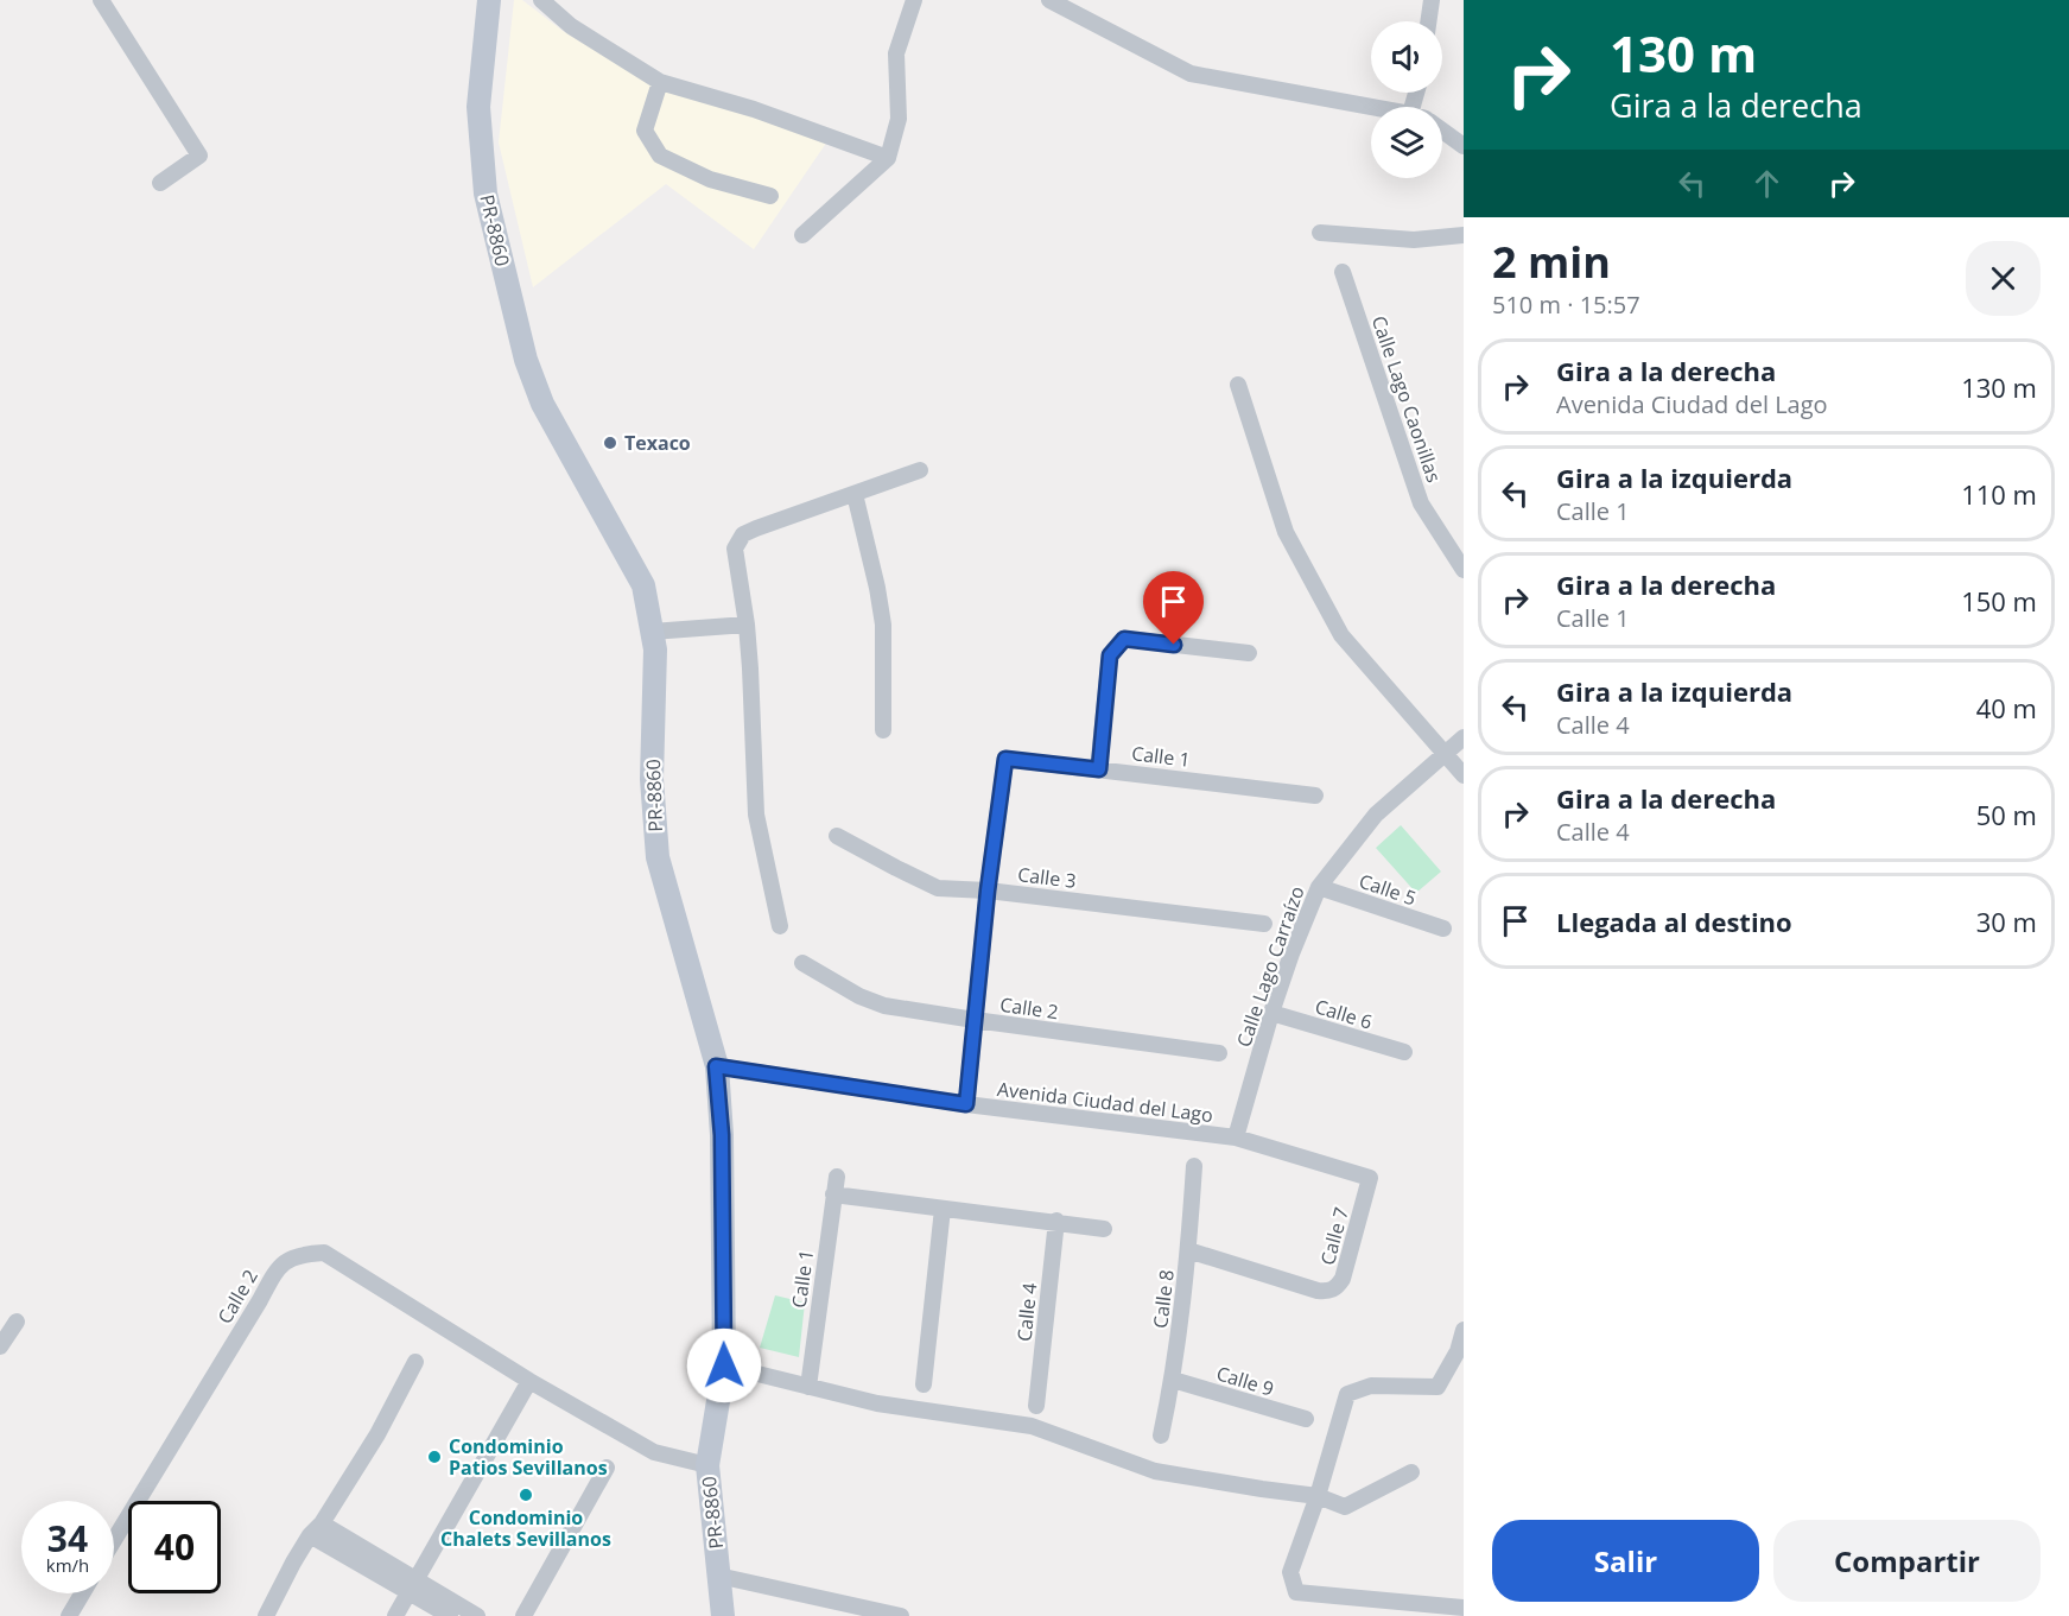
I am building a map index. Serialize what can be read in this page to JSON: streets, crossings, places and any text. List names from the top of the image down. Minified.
{"streets":{"street":["PR-8860","Calle Lago Caonillas","Calle 1","Calle 3","Calle 5","Calle Lago Carraízo","Calle 2","Calle 6","Avenida Ciudad del Lago","Calle 7","Calle 8","Calle 4","Calle 9"]},"crossings":[["PR-8860","Calle 2"],["PR-8860","Avenida Ciudad del Lago"],["Calle 1","Calle 3"],["Calle 1","Calle 2"],["Calle 1","Avenida Ciudad del Lago"],["Calle 5","Calle Lago Carraízo"],["Calle Lago Carraízo","Calle 6"],["Calle Lago Carraízo","Avenida Ciudad del Lago"],["Calle Lago Carraízo","Calle 7"],["Avenida Ciudad del Lago","Calle 7"],["Calle 7","Calle 8"],["Calle 8","Calle 9"]],"places":["Texaco","Condominio Patios Sevillanos","Condominio Chalets Sevillanos"],"page":{"turn":["130 m","Gira a la derecha"],"heading":["2 min","510 m · 15:57"],"list":[{"name":"Gira a la derecha","note":"Avenida Ciudad del Lago","value":"130 m"},{"name":"Gira a la izquierda","note":"Calle 1","value":"110 m"},{"name":"Gira a la derecha","note":"Calle 1","value":"150 m"},{"name":"Gira a la izquierda","note":"Calle 4","value":"40 m"},{"name":"Gira a la derecha","note":"Calle 4","value":"50 m"},{"name":"Llegada al destino","value":"30 m"}],"speed":"34 km/h","limit":"40","buttons":["Salir","Compartir"]}}
